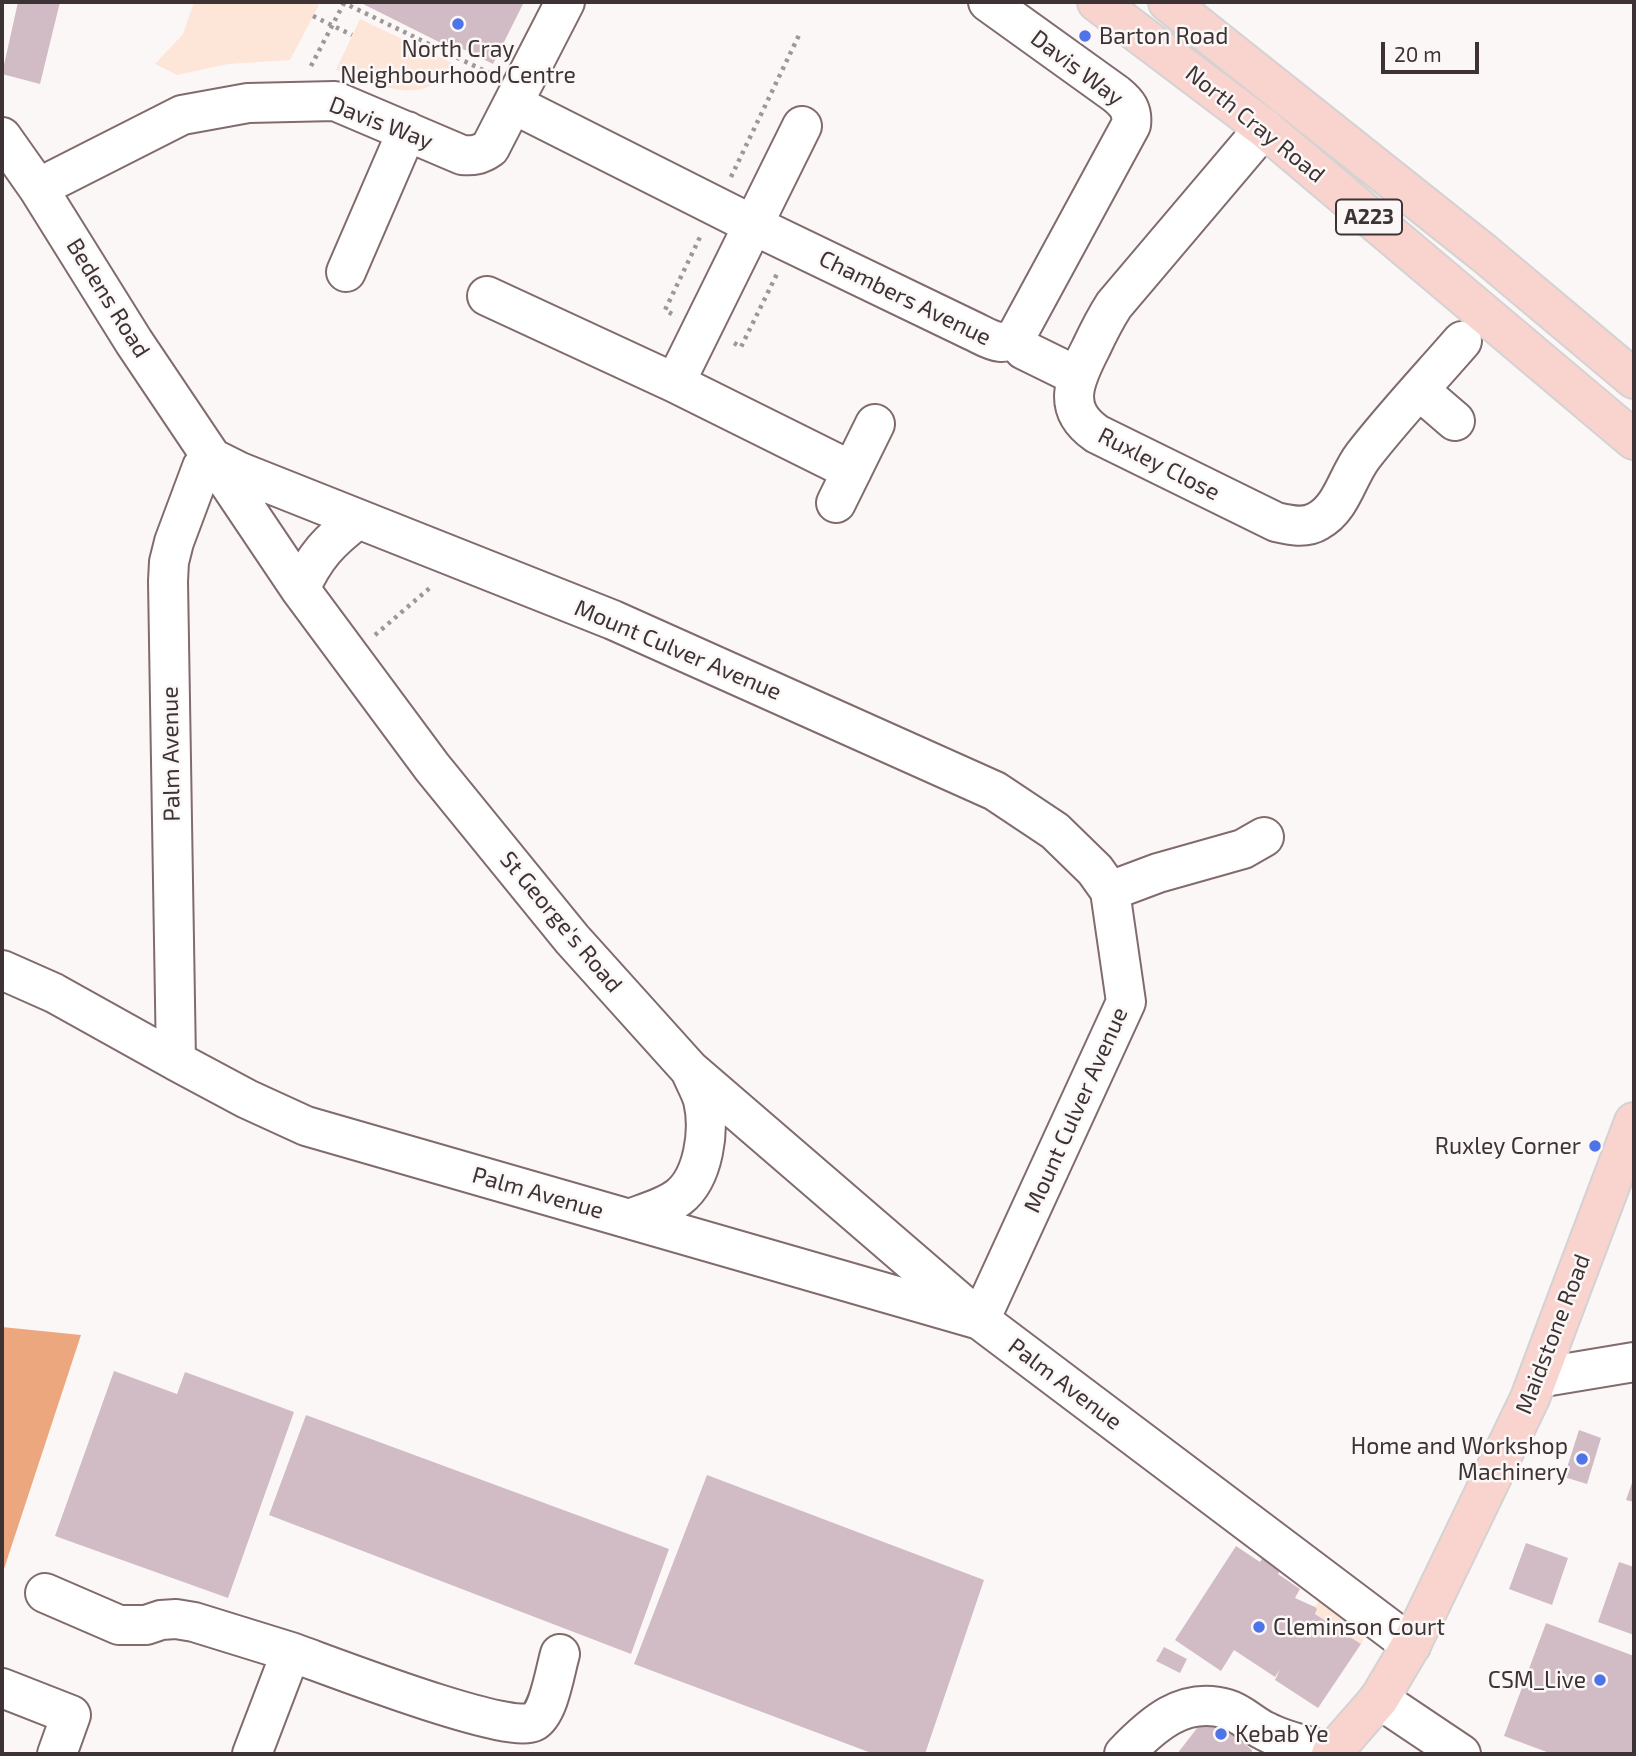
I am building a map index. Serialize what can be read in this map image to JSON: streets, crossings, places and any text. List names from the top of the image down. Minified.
{"streets":{"main road":["North Cray Road","A223","Maidstone Road"],"street":["Davis Way","Bedens Road","Chambers Avenue","Ruxley Close","Mount Culver Avenue","Palm Avenue","St George's Road"]},"crossings":[["Davis Way","Bedens Road"],["Davis Way","Chambers Avenue"],["North Cray Road","Ruxley Close"],["Bedens Road","Mount Culver Avenue"],["Bedens Road","Palm Avenue"],["Bedens Road","St George's Road"],["Mount Culver Avenue","Palm Avenue"],["Mount Culver Avenue","St George's Road"],["Palm Avenue","St George's Road"],["Palm Avenue","Maidstone Road"]],"places":["North Cray Neighbourhood Centre","Barton Road","Ruxley Corner","Home and Workshop Machinery","Cleminson Court","CSM_Live","Kebab Ye"],"scale_bar":"20 m"}
